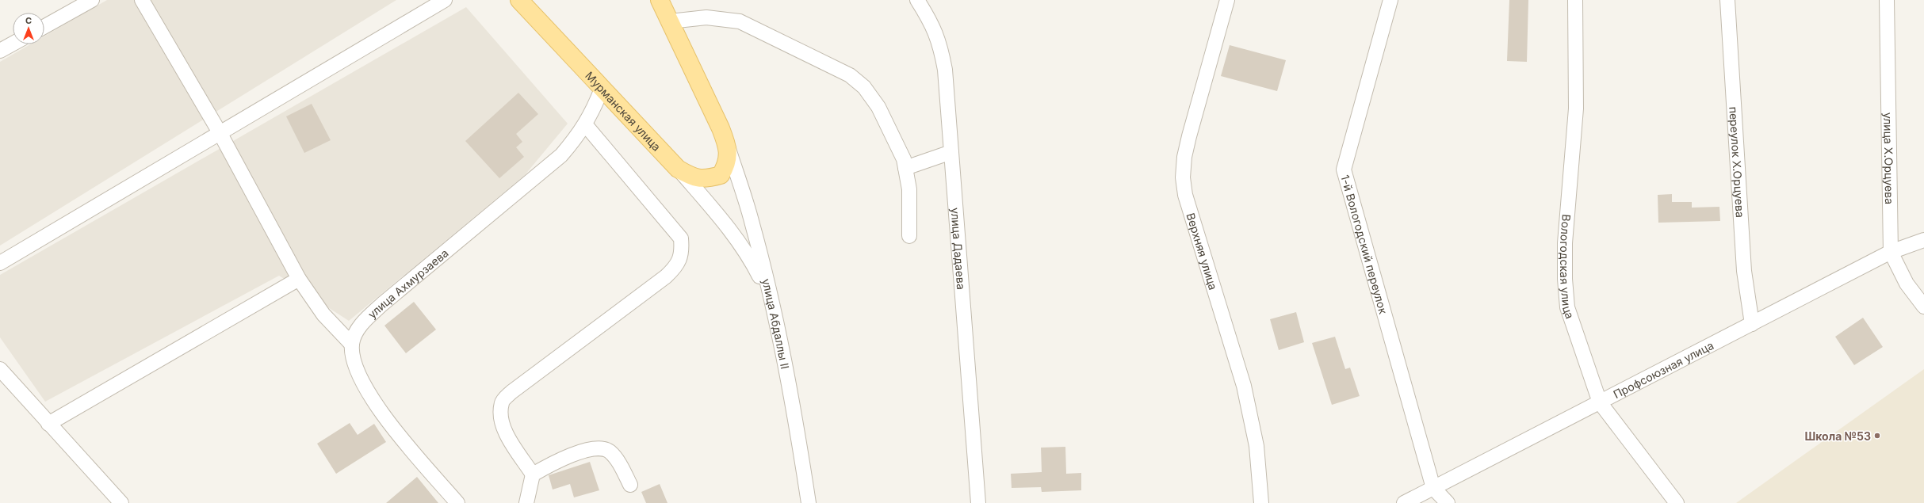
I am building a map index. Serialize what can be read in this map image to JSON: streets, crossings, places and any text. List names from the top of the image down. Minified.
{"streets":{"main road":["Мурманская улица"],"street":["улица Х.Орцуева","переулок Х.Орцуева","1-й Вологодский переулок","улица Дадаева","Верхняя улица","Вологодская улица","улица Ахмурзаева","улица Абдаллы II","Профсоюзная улица"]},"crossings":[["Мурманская улица","улица Ахмурзаева"],["Мурманская улица","улица Абдаллы II"],["улица Х.Орцуева","Профсоюзная улица"],["переулок Х.Орцуева","Профсоюзная улица"],["1-й Вологодский переулок","Профсоюзная улица"],["Вологодская улица","Профсоюзная улица"]],"places":["Школа №53"],"north":"top"}
